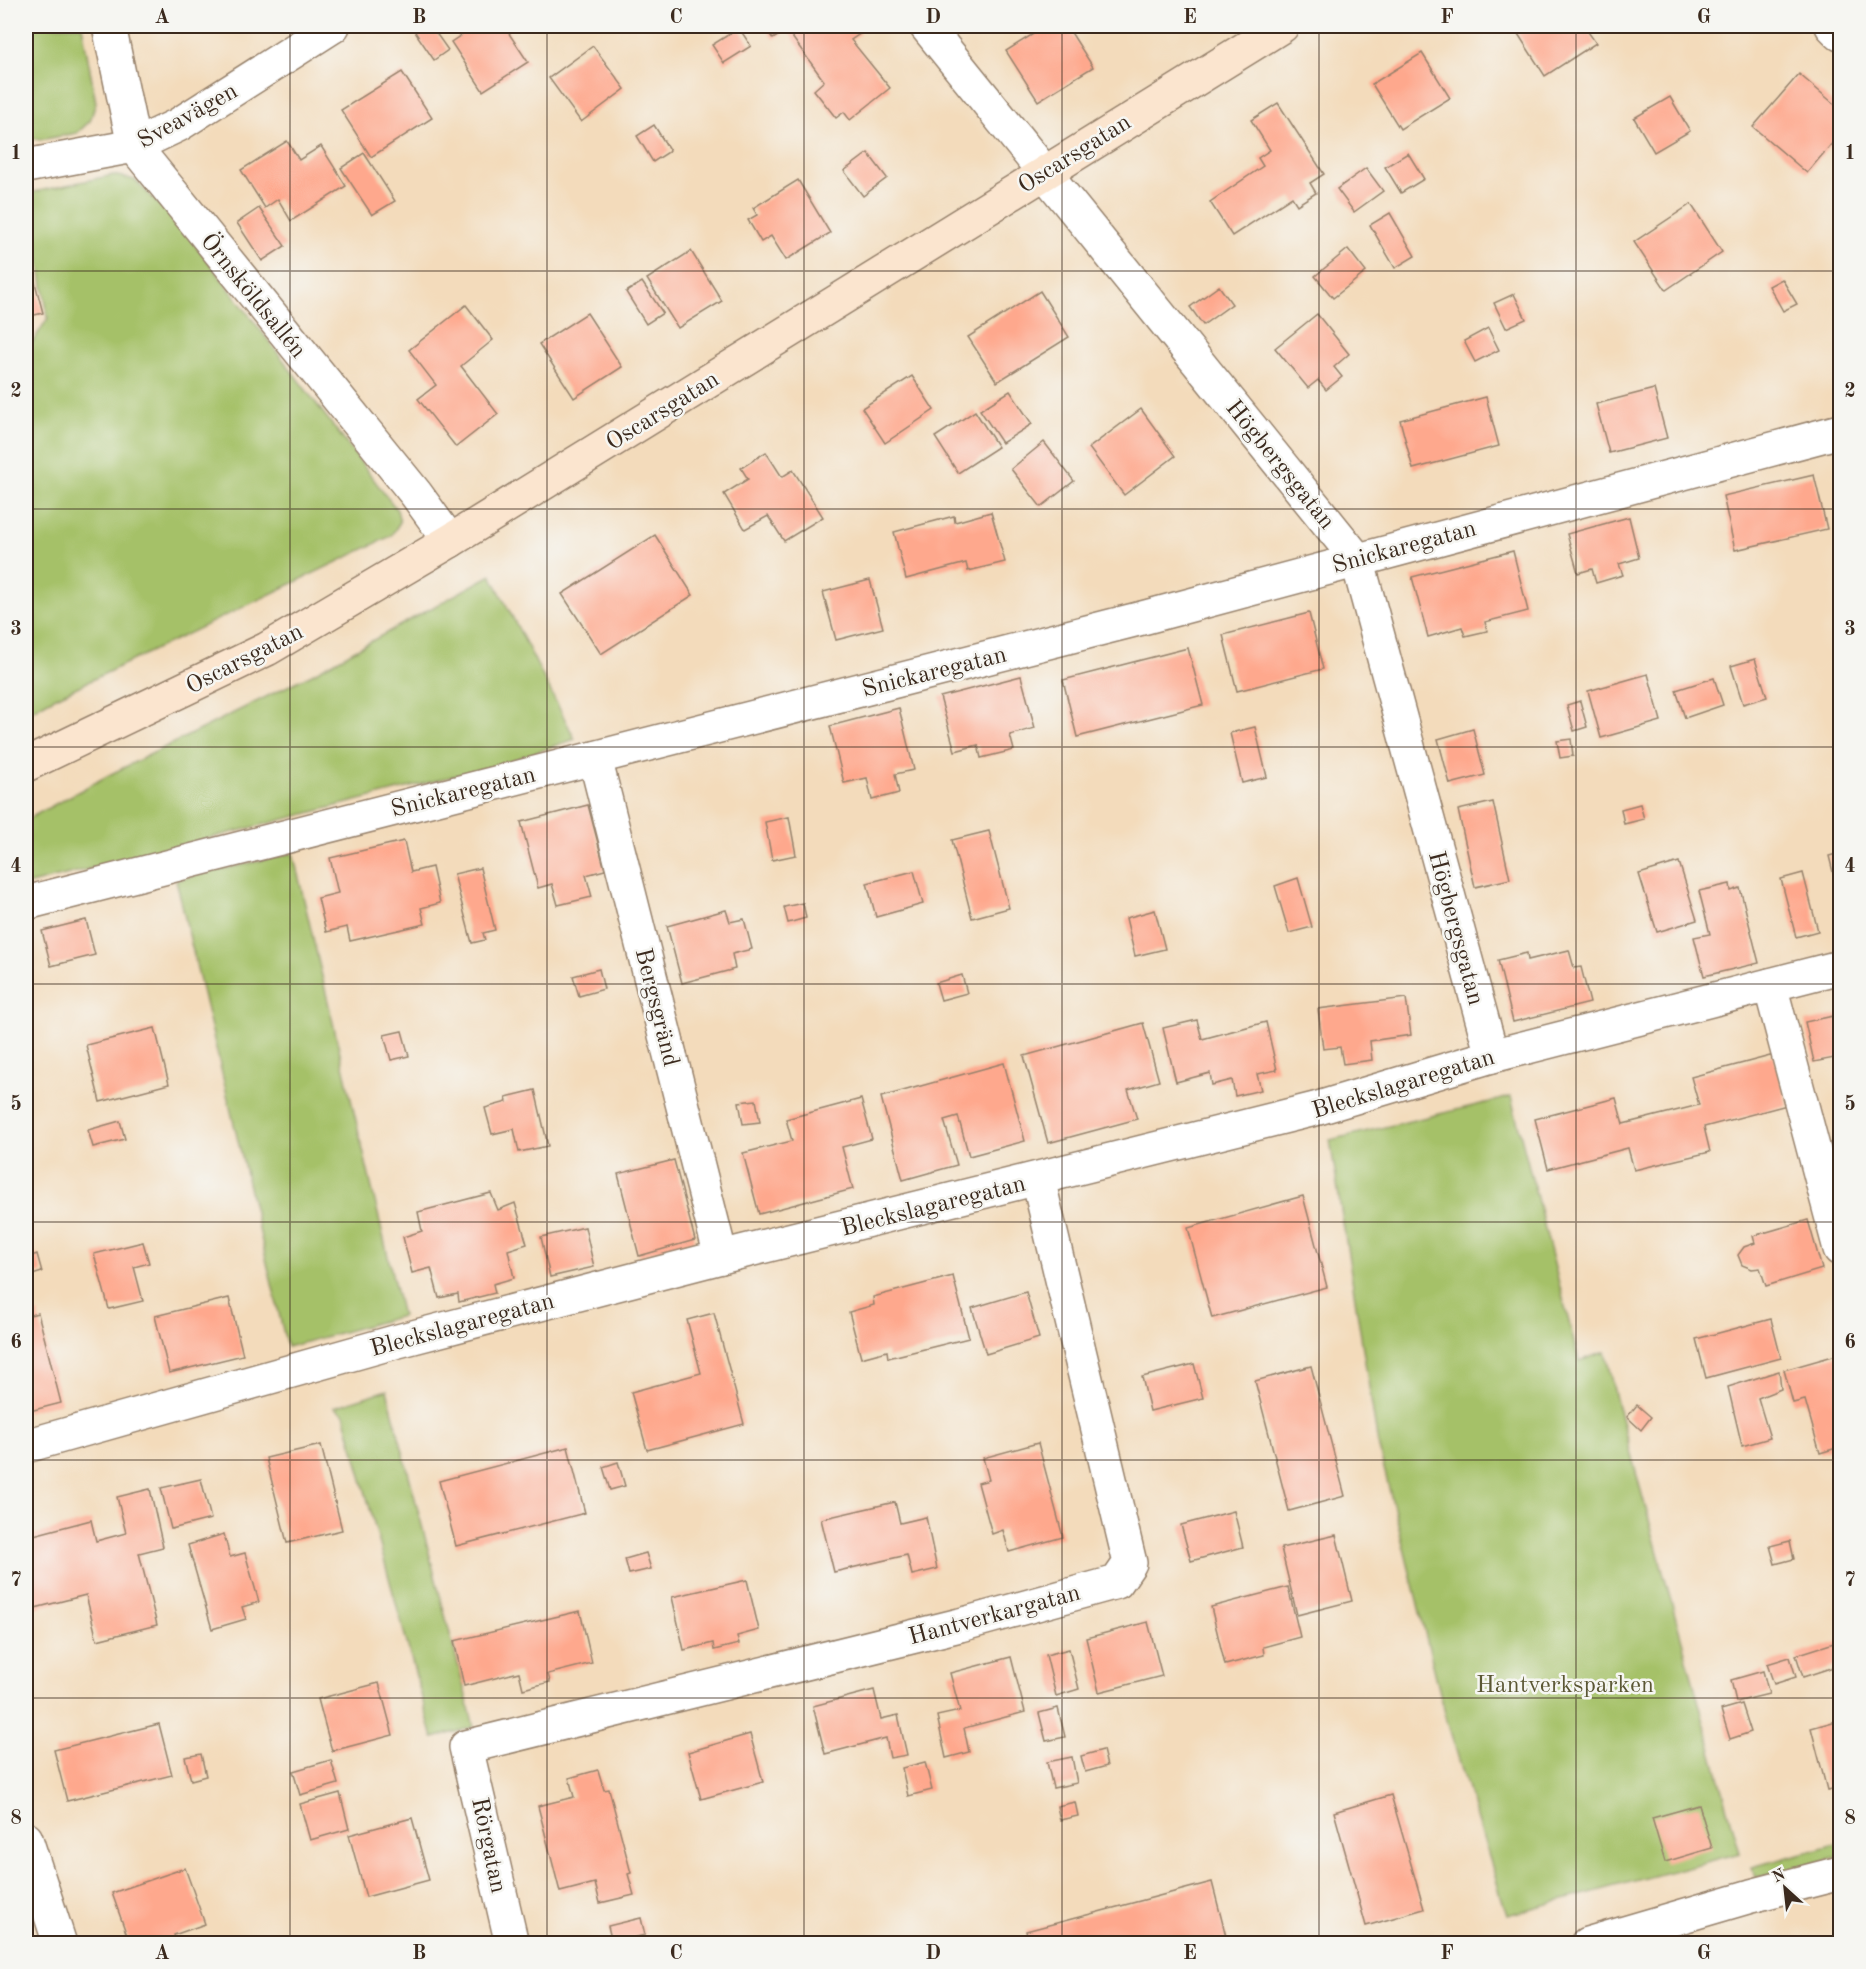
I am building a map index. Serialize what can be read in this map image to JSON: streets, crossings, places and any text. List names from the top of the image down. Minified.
{"streets":{"main road":["Oscarsgatan"],"street":["Sveavägen","Örnsköldsallén","Högbergsgatan","Snickaregatan","Bergsgränd","Bleckslagaregatan","Hantverkargatan","Rörgatan"]},"crossings":[["Sveavägen","Örnsköldsallén"],["Oscarsgatan","Örnsköldsallén"],["Oscarsgatan","Högbergsgatan"],["Högbergsgatan","Snickaregatan"],["Högbergsgatan","Bleckslagaregatan"],["Snickaregatan","Bergsgränd"],["Bergsgränd","Bleckslagaregatan"],["Bleckslagaregatan","Hantverkargatan"],["Hantverkargatan","Rörgatan"]],"parks":["Hantverksparken"],"north":"top left","grid":{"columns":["A","B","C","D","E","F","G"],"rows":["1","2","3","4","5","6","7","8"]}}
